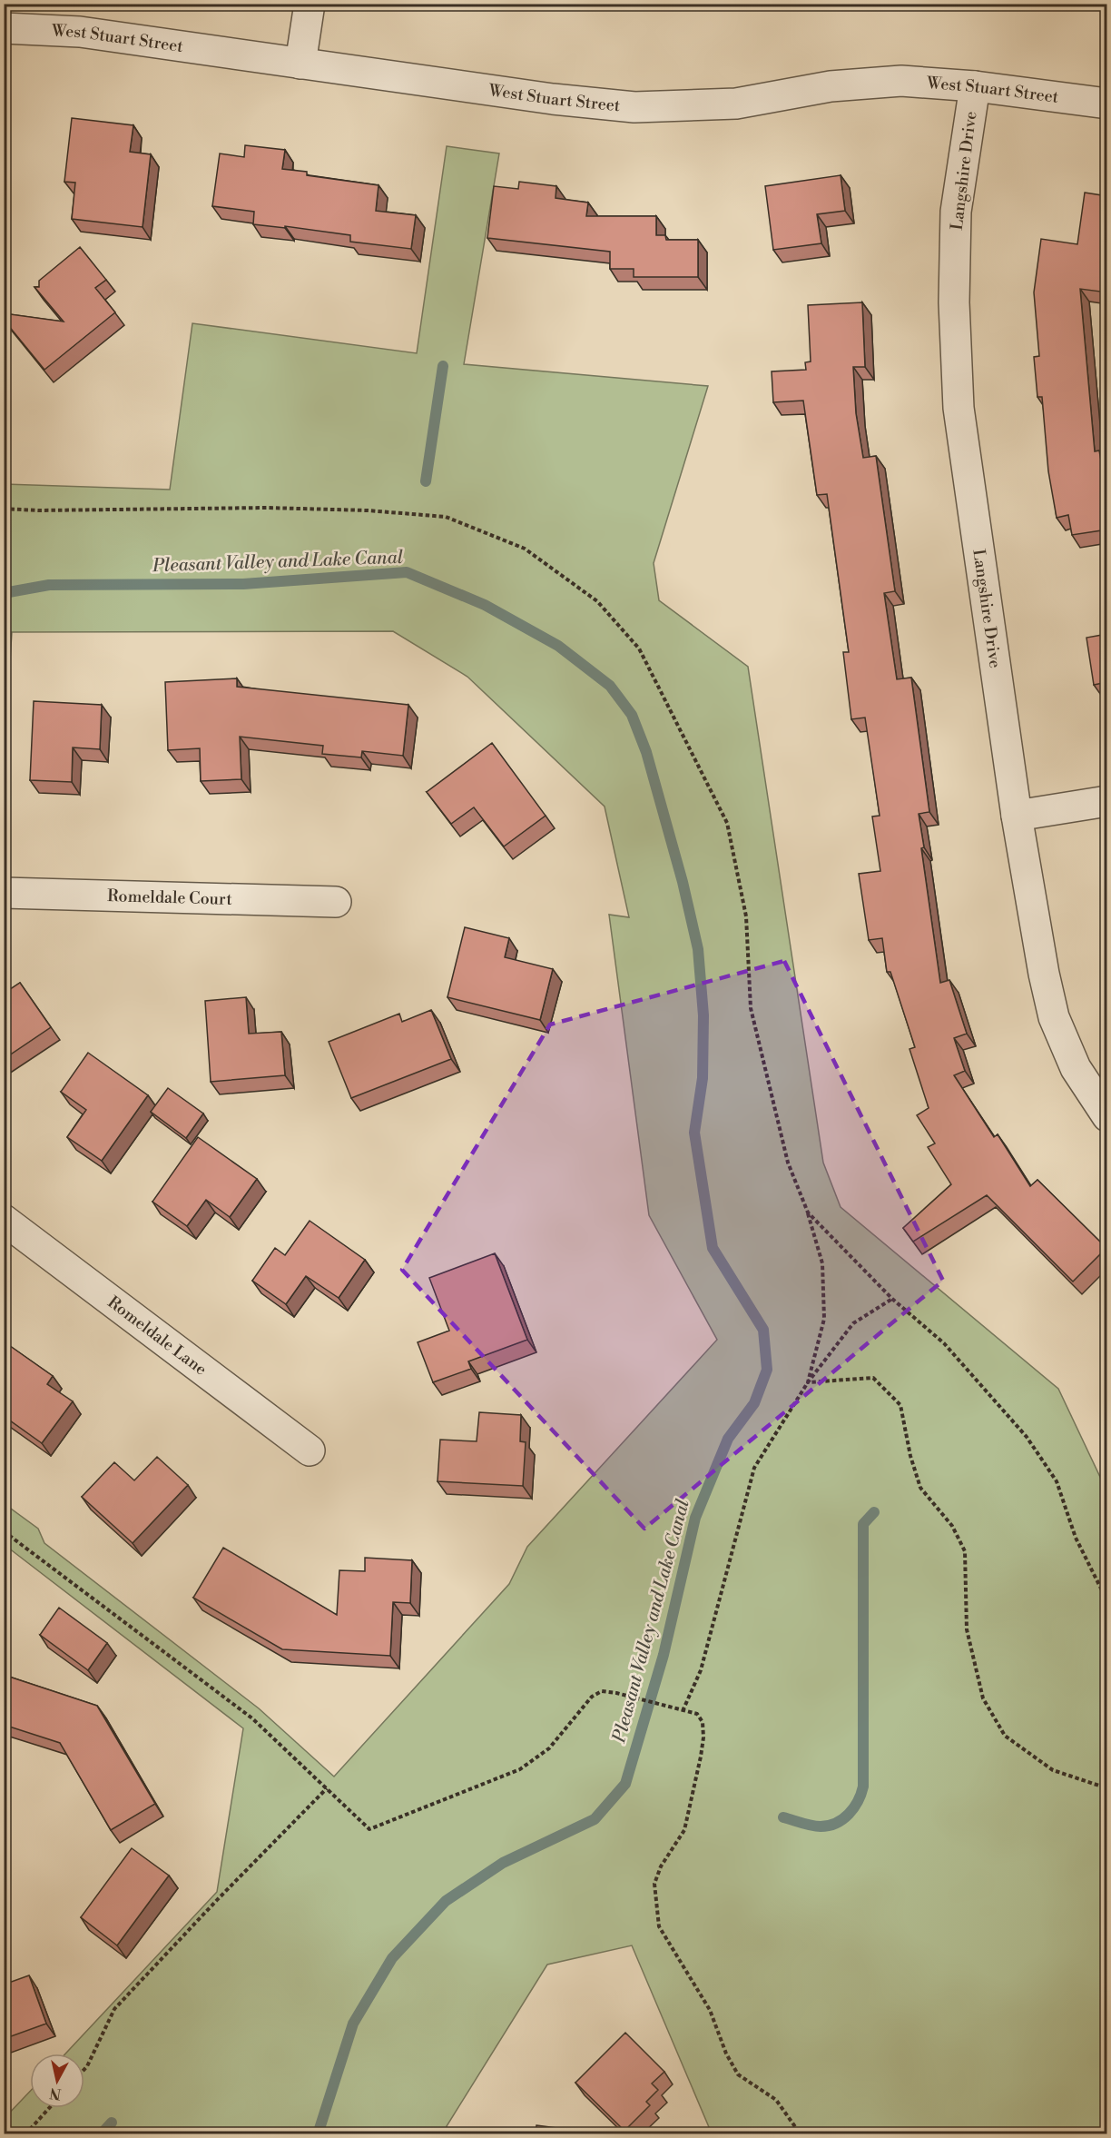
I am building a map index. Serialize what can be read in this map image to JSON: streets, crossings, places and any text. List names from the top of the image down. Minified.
{"streets":{"street":["West Stuart Street","Langshire Drive","Romeldale Court","Romeldale Lane"]},"crossings":[["West Stuart Street","Langshire Drive"]],"water":["Pleasant Valley and Lake Canal"],"north":"bottom"}
